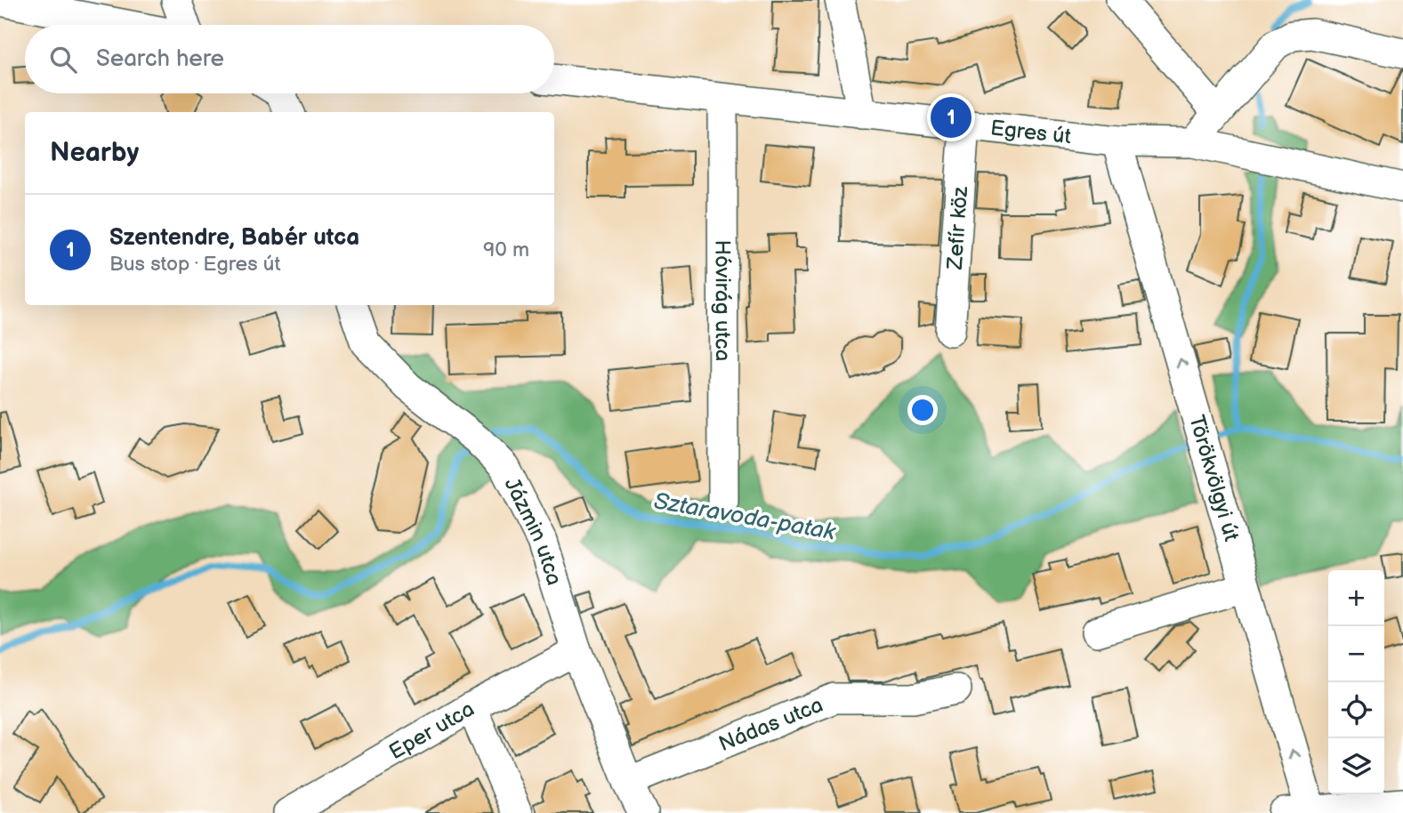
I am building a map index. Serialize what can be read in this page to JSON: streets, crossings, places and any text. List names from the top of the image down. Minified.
{"streets":{"street":["Egres út","Zefír köz","Hóvirág utca","Törökvölgyi út","Jázmin utca","Nádas utca","Eper utca"]},"crossings":[["Egres út","Zefír köz"],["Egres út","Hóvirág utca"],["Egres út","Törökvölgyi út"],["Jázmin utca","Nádas utca"],["Jázmin utca","Eper utca"]],"one_way":["Törökvölgyi út"],"water":["Sztaravoda-patak"],"page":{"search":"Search here","pins":"1","heading":"Nearby","list":[{"mark":"1","name":"Szentendre, Babér utca","note":"Bus stop · Egres út","value":"90 m"}],"map_buttons":["+","−"]}}
